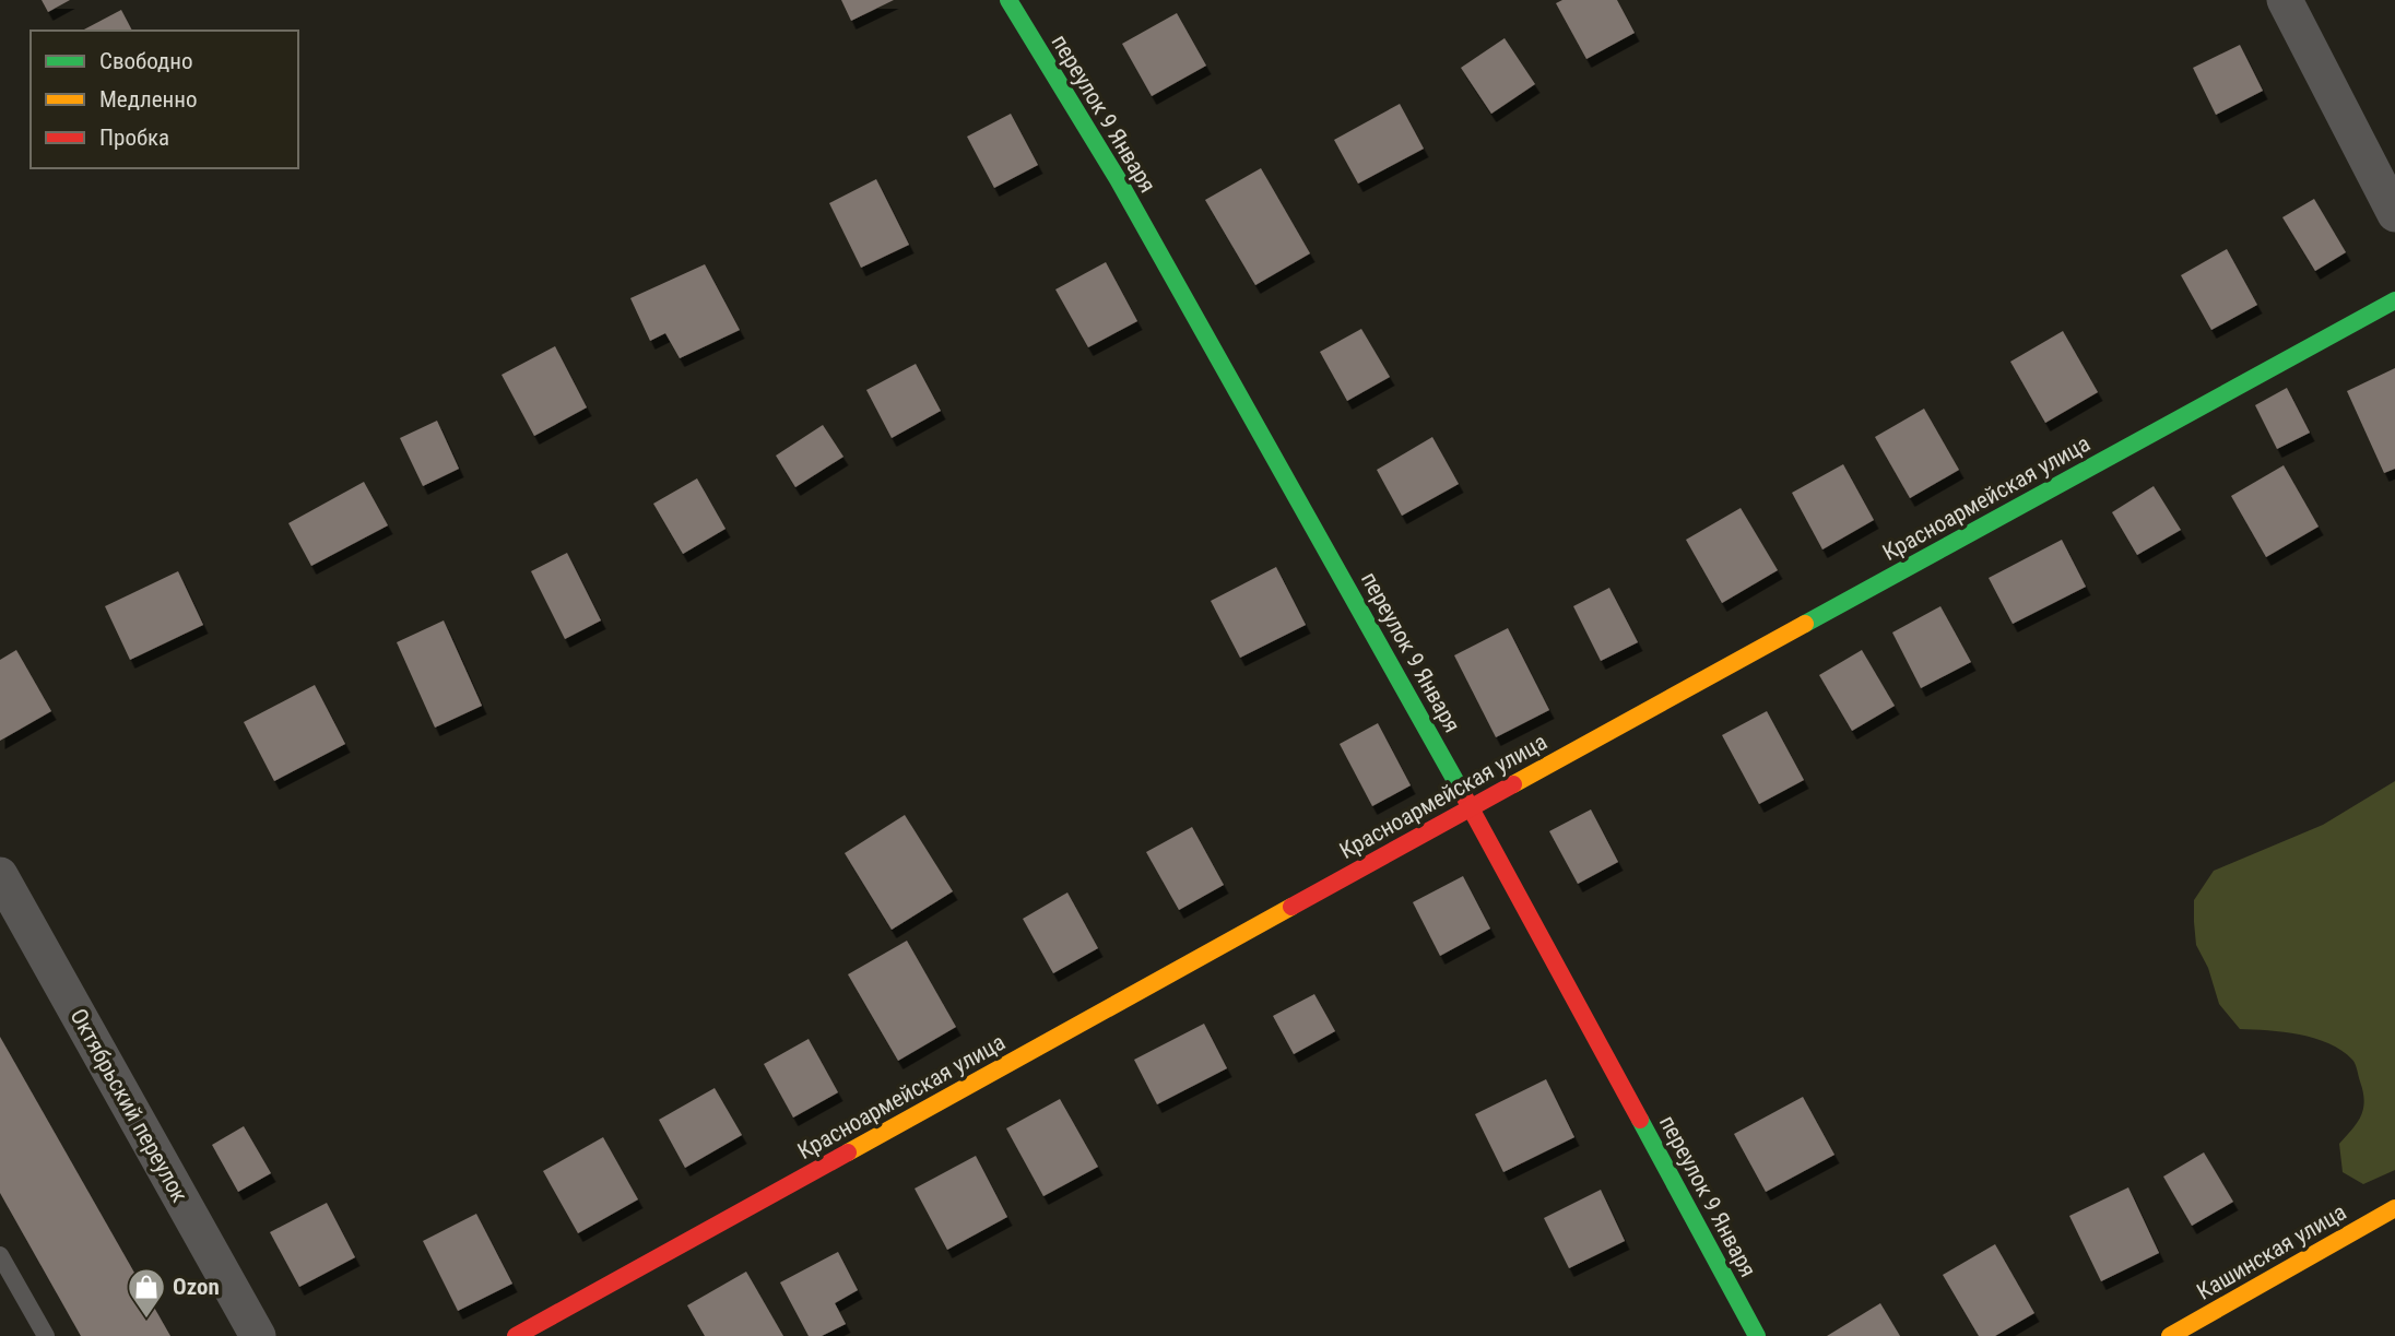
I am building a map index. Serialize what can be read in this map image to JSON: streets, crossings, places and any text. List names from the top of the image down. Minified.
{"streets":{"street":["переулок 9 Января","Красноармейская улица","Октябрьский переулок","Кашинская улица"]},"crossings":[["переулок 9 Января","Красноармейская улица"]],"places":{"shop":["Ozon"]},"legend":["Свободно","Медленно","Пробка"]}
